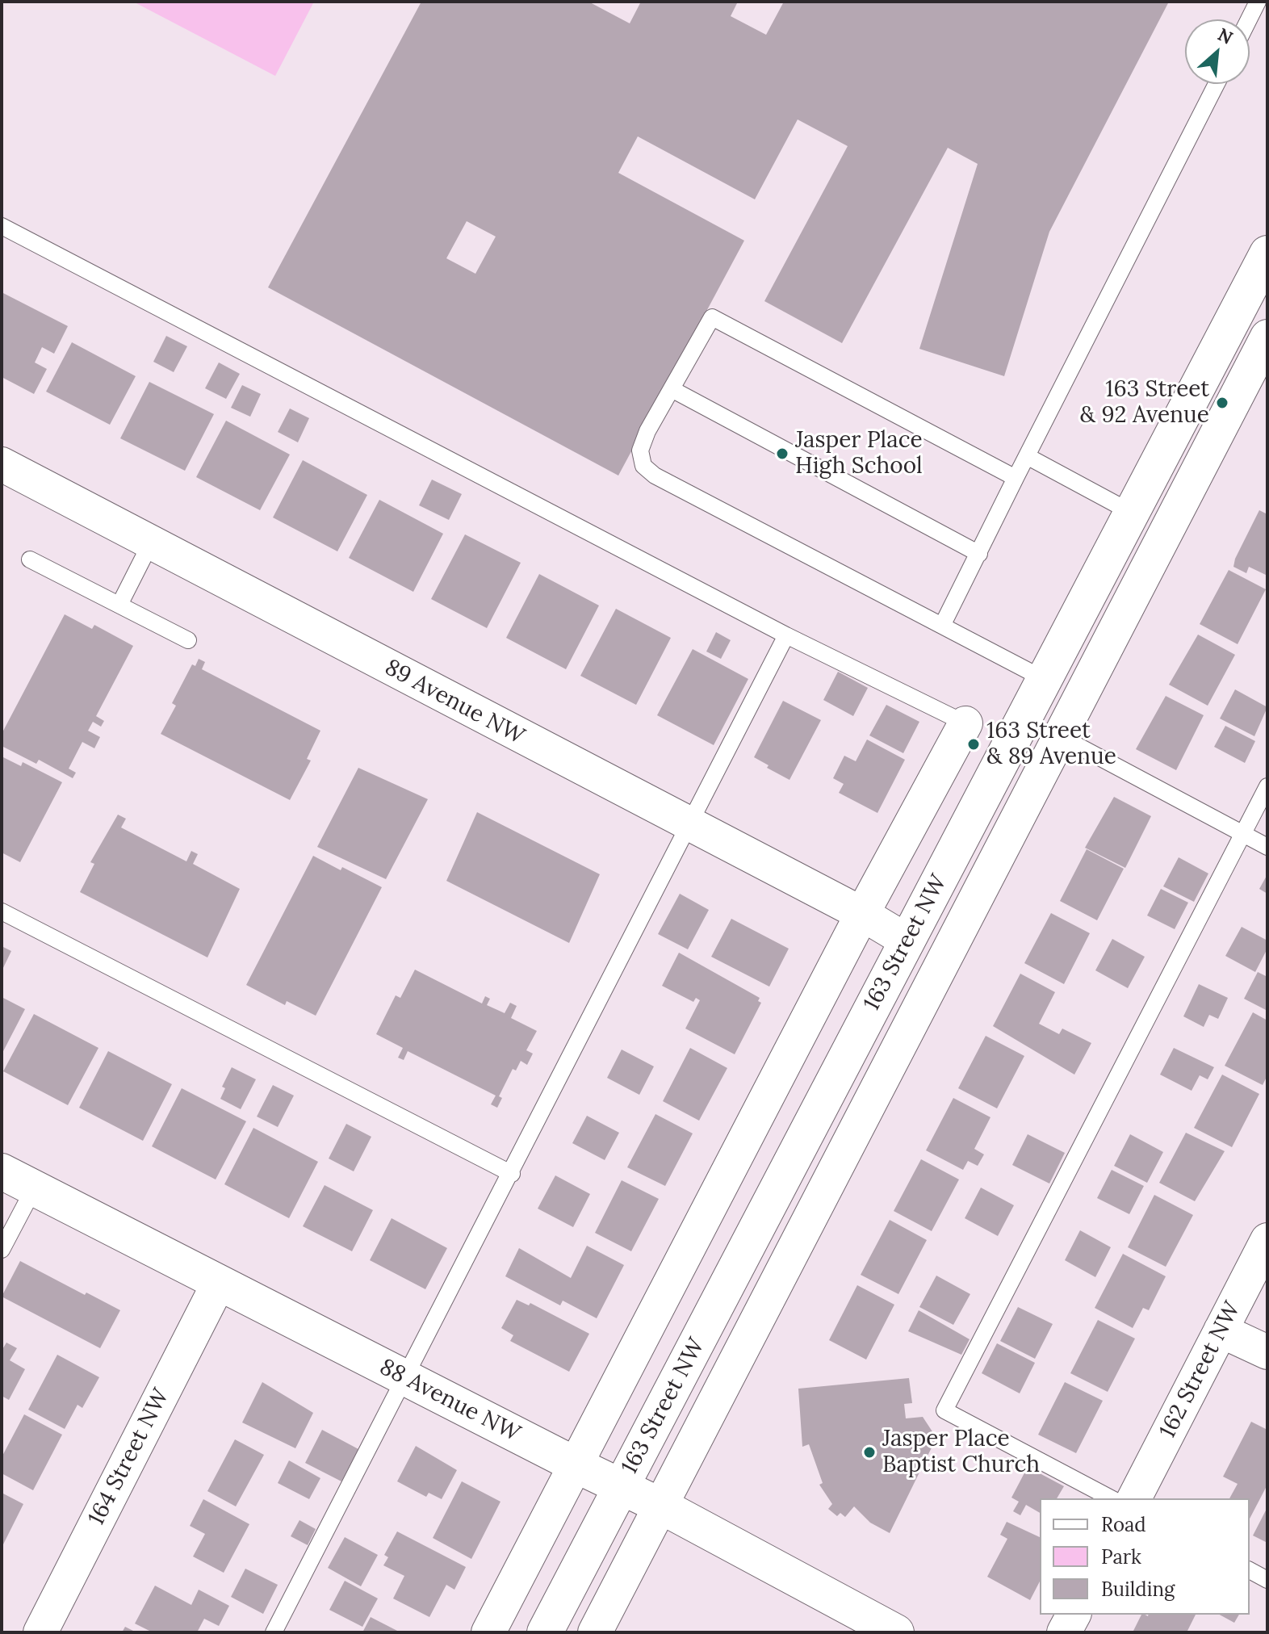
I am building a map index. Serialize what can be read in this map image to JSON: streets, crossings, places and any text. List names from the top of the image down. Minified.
{"streets":{"main road":["163 Street NW","88 Avenue NW"],"street":["89 Avenue NW","162 Street NW","164 Street NW"]},"crossings":[["89 Avenue NW","163 Street NW"],["163 Street NW","88 Avenue NW"],["88 Avenue NW","164 Street NW"]],"places":["163 Street & 92 Avenue","Jasper Place High School","163 Street & 89 Avenue","Jasper Place Baptist Church"],"legend":["Road","Park","Building"],"north":"top right"}
